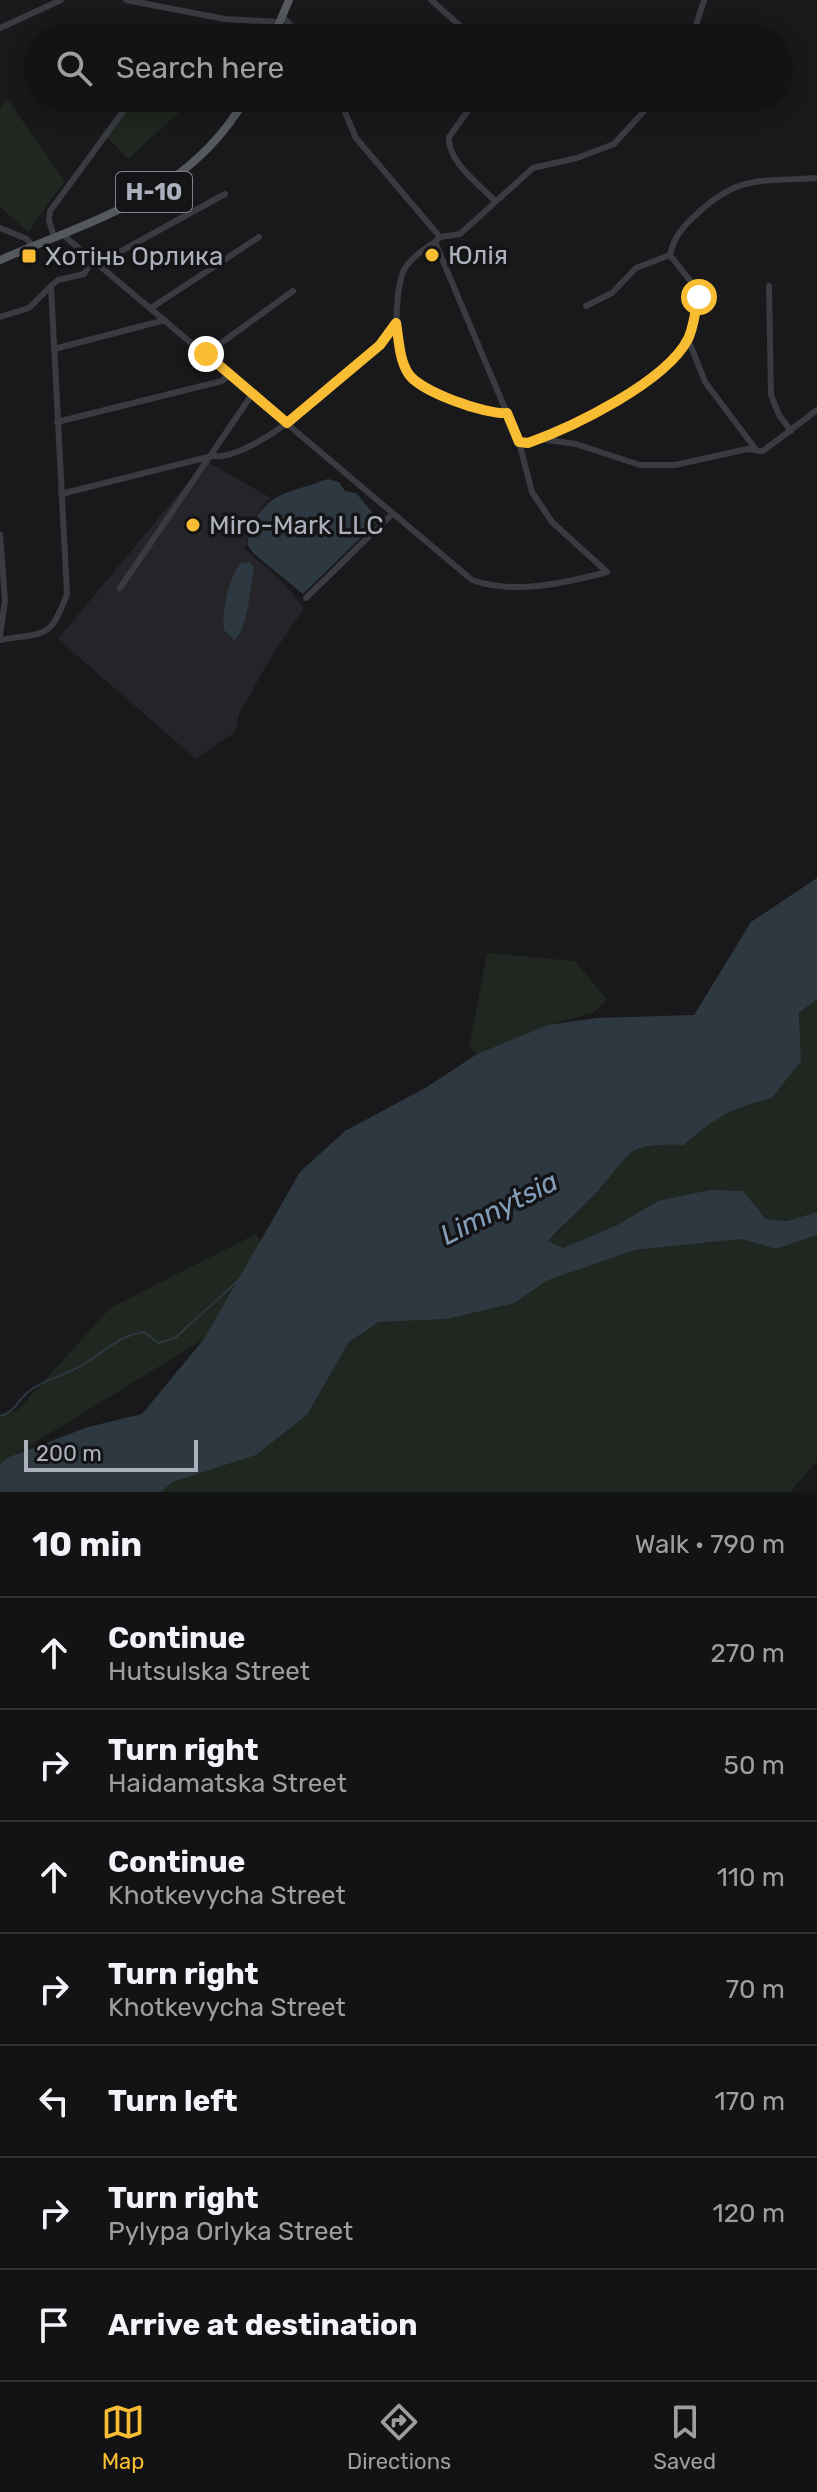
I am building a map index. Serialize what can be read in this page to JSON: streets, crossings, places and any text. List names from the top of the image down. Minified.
{"streets":{"main road":["Н-10"]},"water":["Limnytsia"],"places":{"other":["Юлія","Miro-Mark LLC"],"transit":["Хотінь Орлика"]},"scale_bar":"200 m","page":{"search":"Search here","scale":"200 m","heading":["10 min","Walk · 790 m"],"list":[["Continue","Hutsulska Street","270 m"],["Turn right","Haidamatska Street","50 m"],["Continue","Khotkevycha Street","110 m"],["Turn right","Khotkevycha Street","70 m"],["Turn left","170 m"],["Turn right","Pylypa Orlyka Street","120 m"],"Arrive at destination"],"nav":["Map","Directions","Saved"]}}
